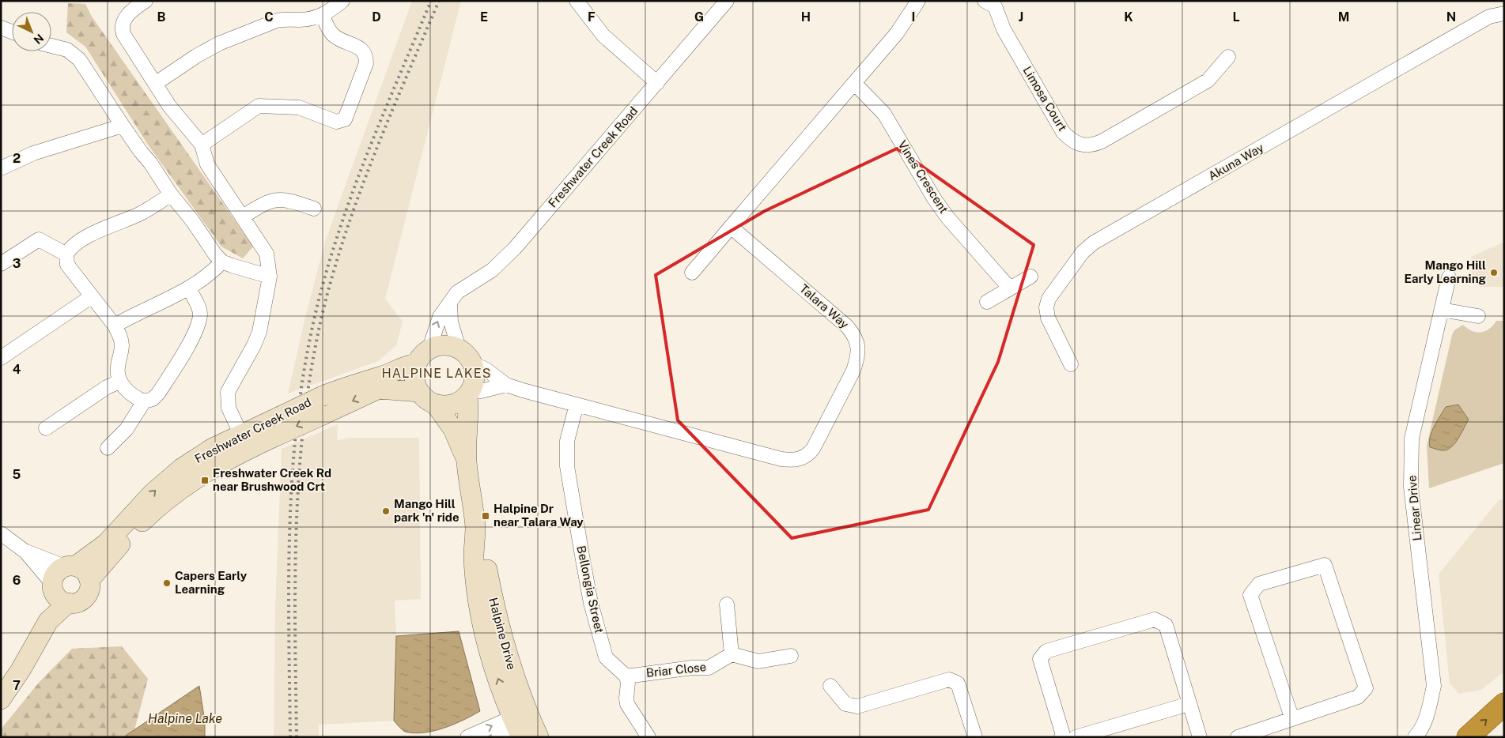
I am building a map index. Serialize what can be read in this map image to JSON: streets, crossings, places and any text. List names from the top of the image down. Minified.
{"streets":{"main road":["Freshwater Creek Road","Halpine Drive"],"street":["Limosa Court","Akuna Way","Vines Crescent","Talara Way","Linear Drive","Bellongia Street","Briar Close"]},"crossings":[["Freshwater Creek Road","Talara Way"],["Freshwater Creek Road","Halpine Drive"],["Talara Way","Bellongia Street"],["Talara Way","Halpine Drive"],["Bellongia Street","Briar Close"]],"districts":["HALPINE LAKES"],"water":["Halpine Lake"],"places":{"other":["Mango Hill Early Learning","Mango Hill park 'n' ride","Capers Early Learning"],"transit":["Freshwater Creek Rd near Brushwood Crt","Halpine Dr near Talara Way"]},"north":"bottom right","grid":{"columns":["B","C","D","E","F","G","H","I","J","K","L","M","N"],"rows":["2","3","4","5","6","7"]}}
